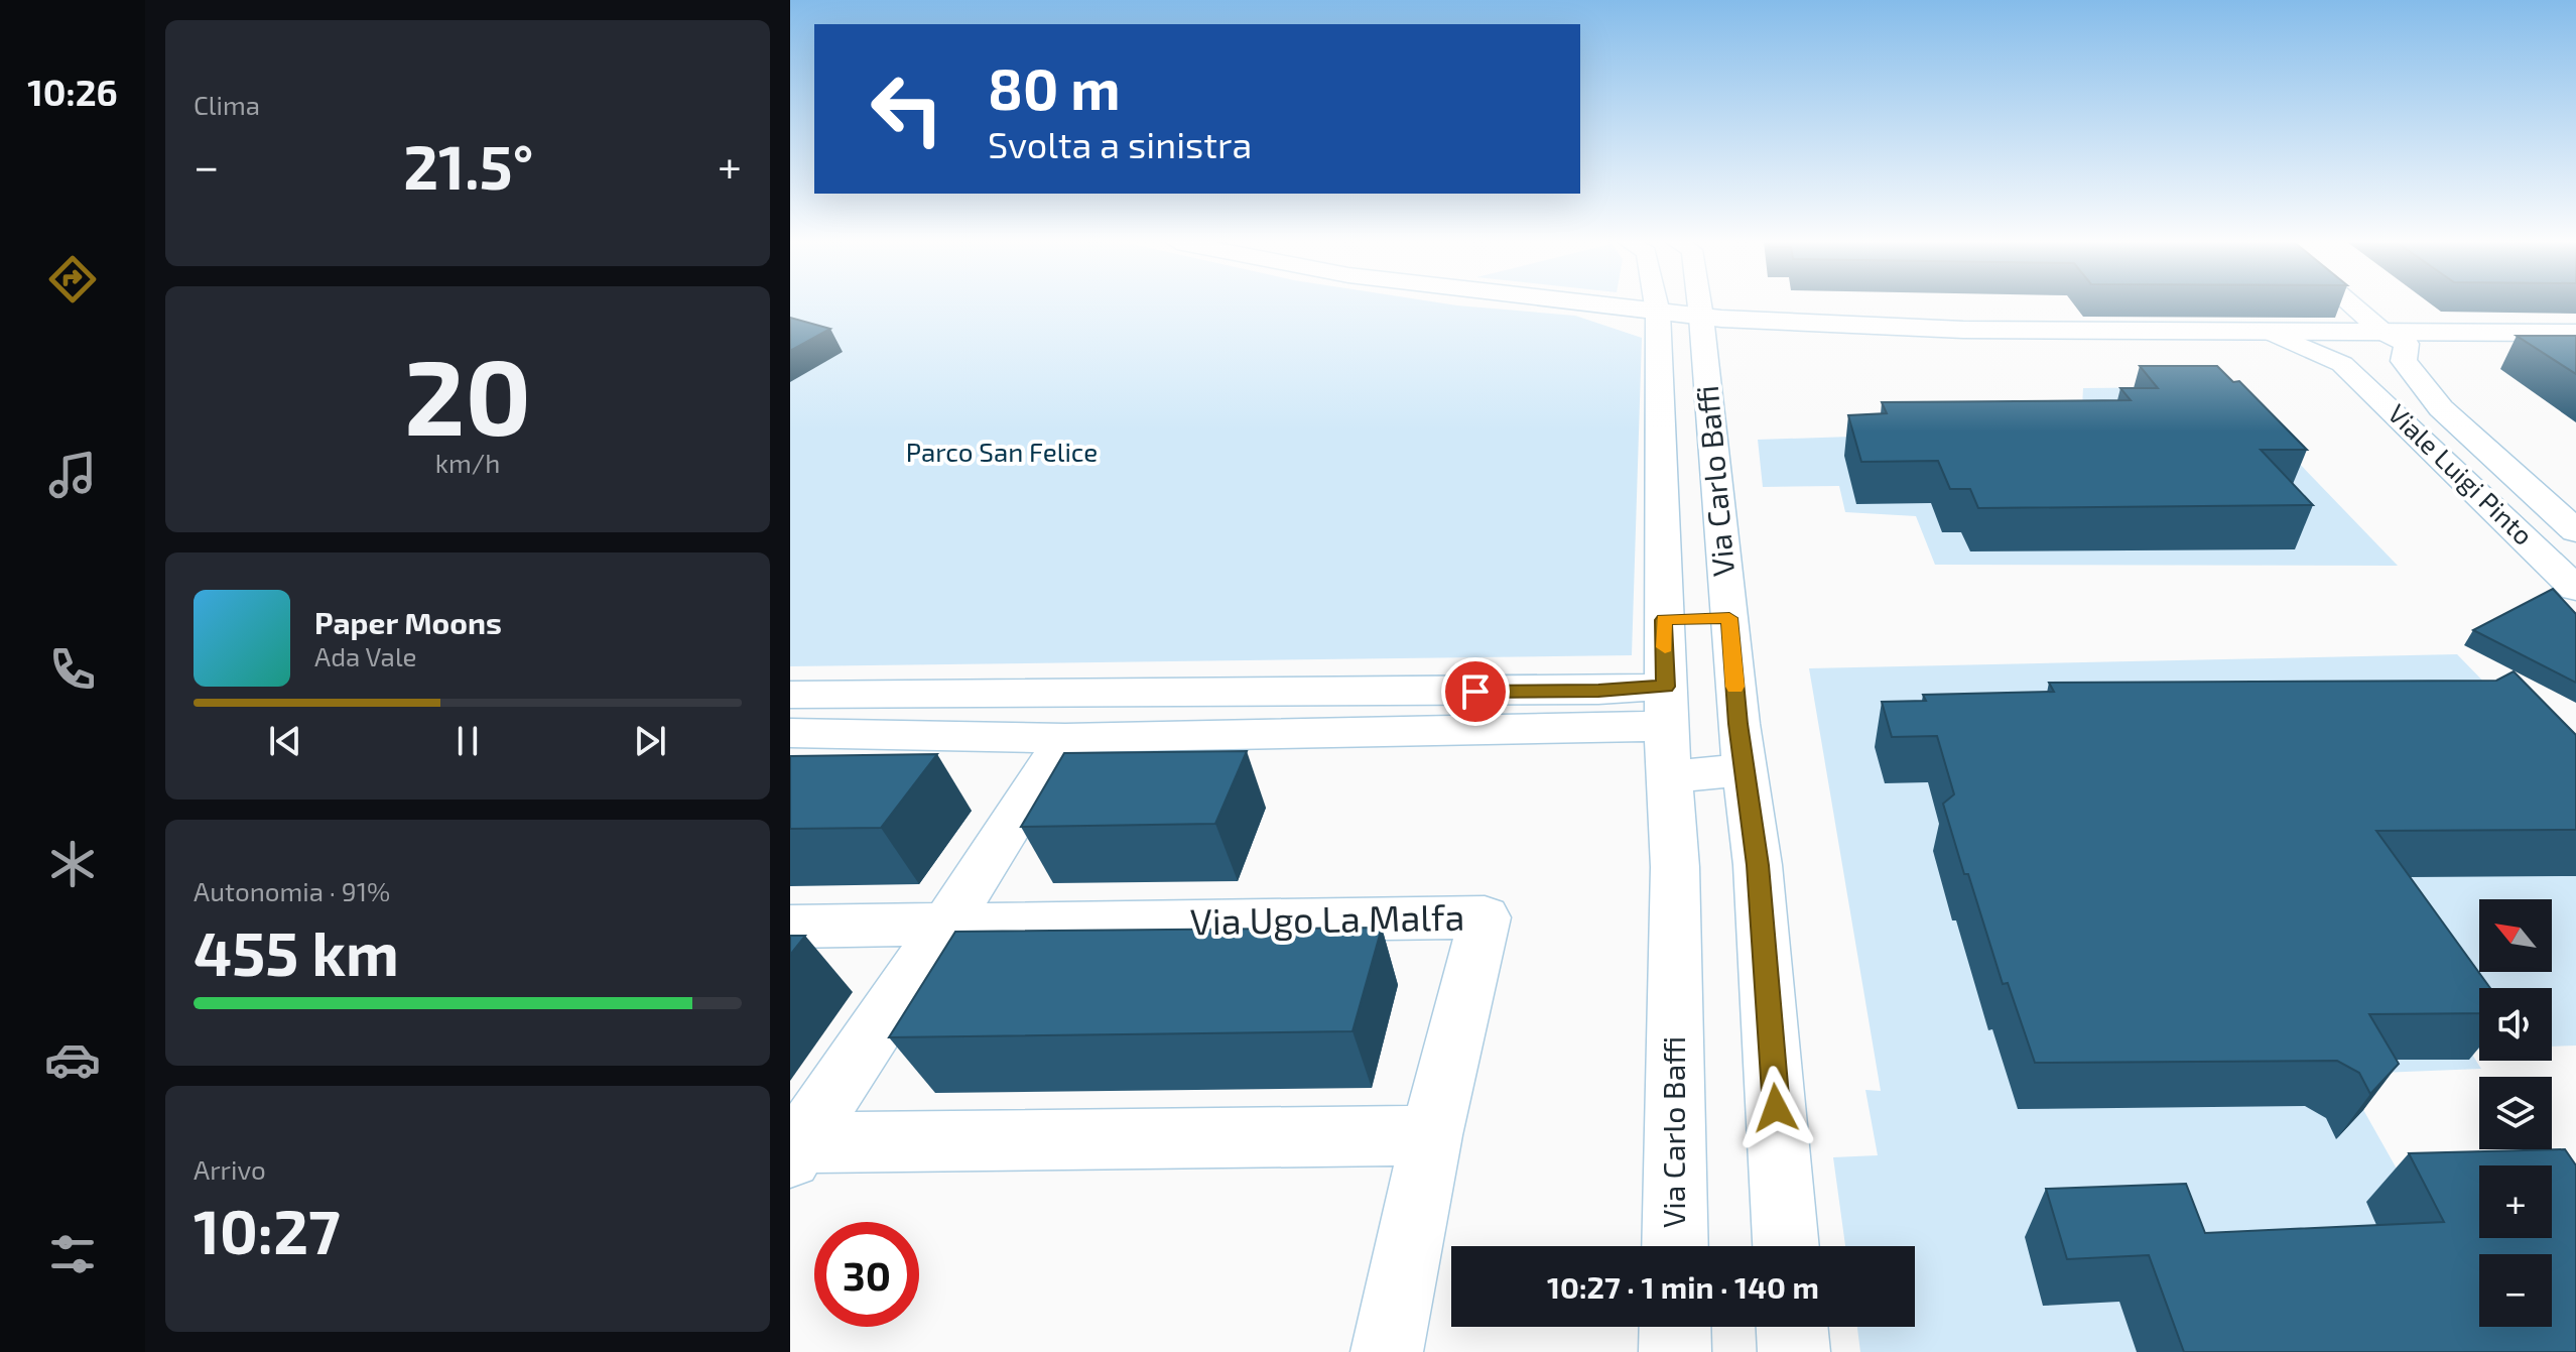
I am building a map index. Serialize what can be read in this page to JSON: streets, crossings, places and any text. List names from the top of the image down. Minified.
{"streets":{"street":["Viale Luigi Pinto","Via Carlo Baffi","Via Ugo La Malfa"]},"parks":["Parco San Felice"],"north":"top left","page":{"tabs":"10:26","tile":["Clima",["20","km/h"],["Autonomia · 91%","455 km"],["Arrivo","10:27"]],"turn":["80 m","Svolta a sinistra"],"heat":["−","21.5°","+"],"song":["Paper Moons","Ada Vale"],"map_buttons":["+","−"],"limit":"30","trip":"10:27 · 1 min · 140 m"}}
